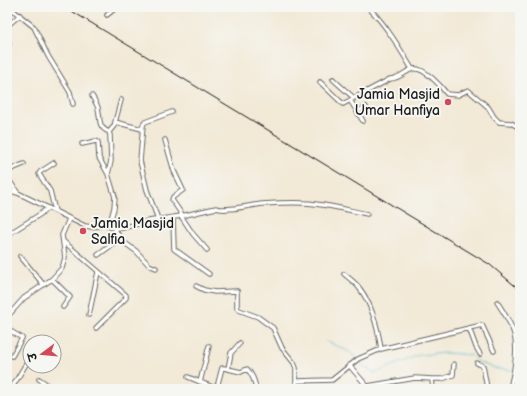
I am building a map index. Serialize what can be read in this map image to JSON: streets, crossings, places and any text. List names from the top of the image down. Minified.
{"places":["Jamia Masjid Umar Hanfiya","Jamia Masjid Salfia"],"north":"left"}
